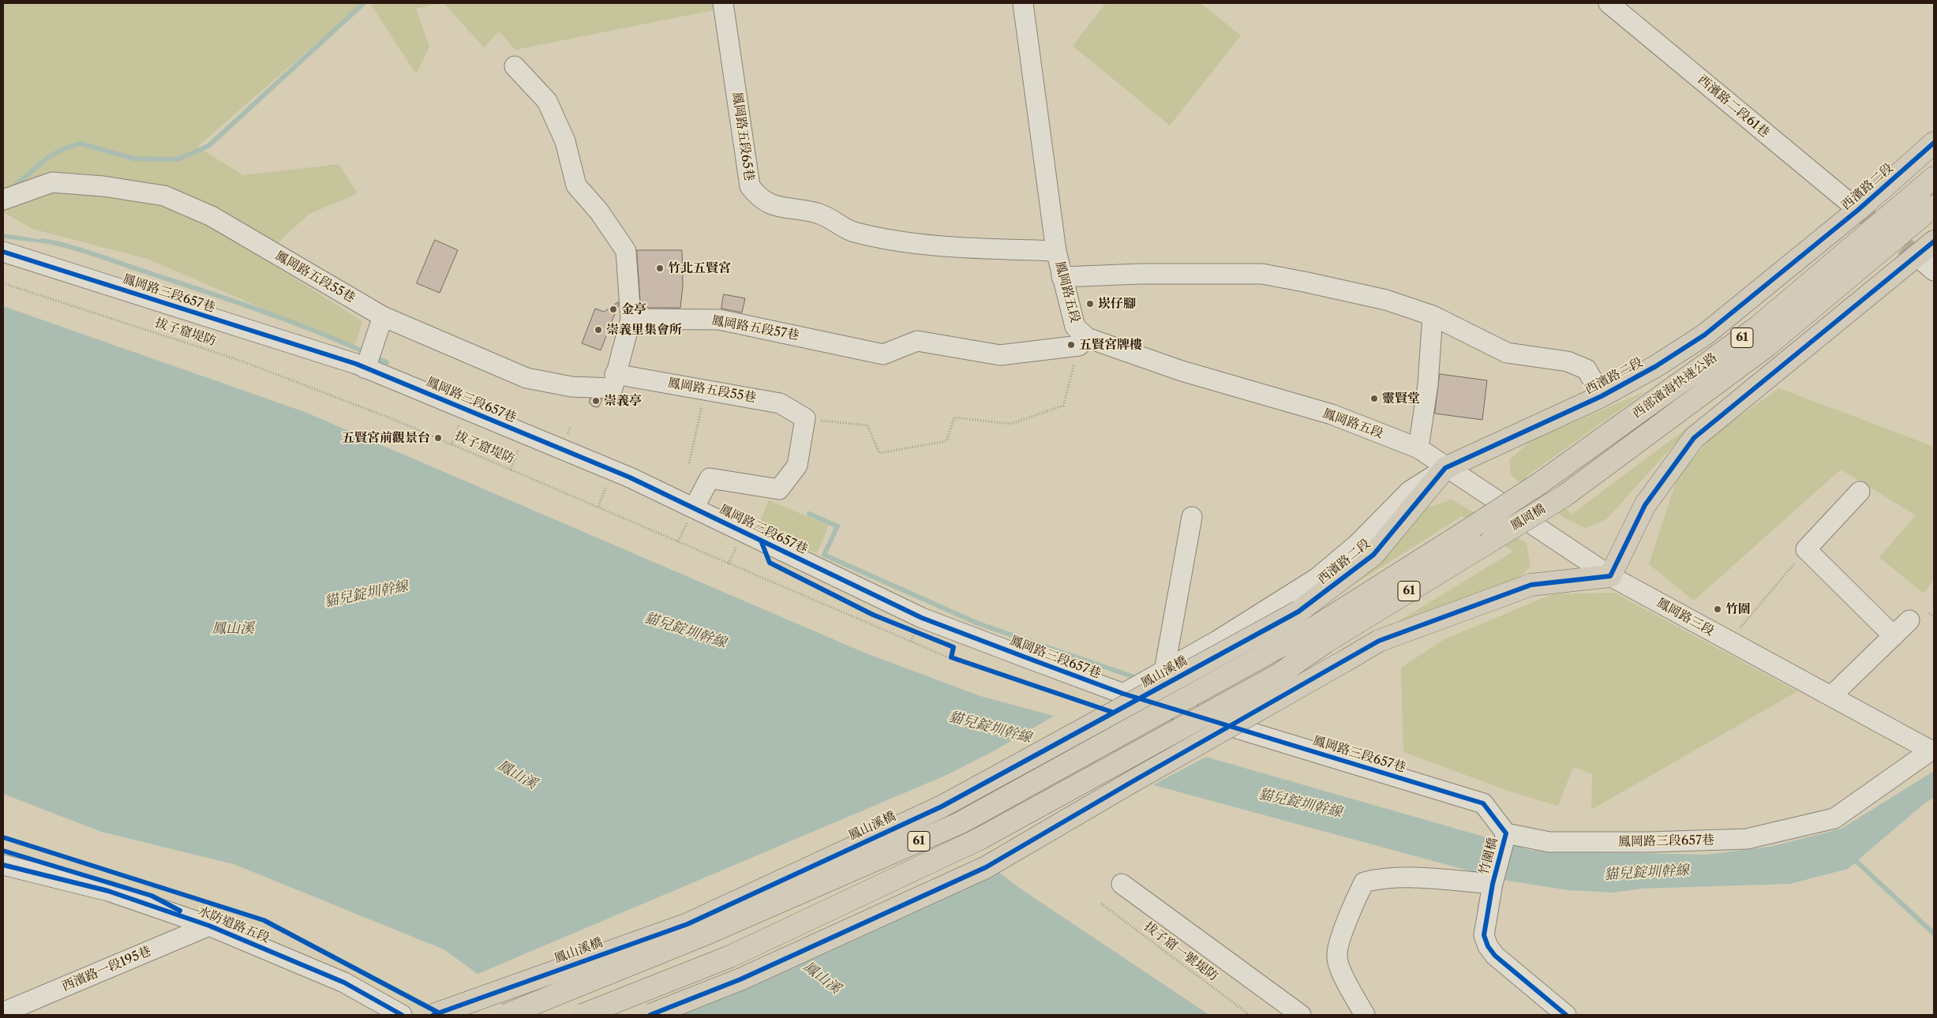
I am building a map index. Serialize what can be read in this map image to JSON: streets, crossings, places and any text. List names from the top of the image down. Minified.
{"streets":{"main road":["西濱路二段","61","西部濱海快速公路","鳳岡橋","鳳山溪橋"],"street":["西濱路二段61巷","鳳岡路五段65巷","鳳岡路五段55巷","鳳岡路五段","鳳岡路三段657巷","鳳岡路五段57巷","鳳岡路三段","竹圍橋","水防道路五段","西濱路一段195巷"],"path":["拔子窟堤防","拔子窟一號堤防"]},"crossings":[["西濱路二段61巷","西濱路二段"],["鳳岡路五段65巷","鳳岡路五段"],["西濱路二段","鳳岡路五段"],["西濱路二段","鳳岡路三段657巷"],["西濱路二段","鳳岡路三段"],["西濱路二段","鳳山溪橋"],["鳳岡路五段55巷","鳳岡路五段57巷"],["鳳岡路五段","鳳岡路五段57巷"],["鳳岡路五段","鳳岡路三段"],["鳳岡路三段657巷","鳳岡路三段"],["鳳岡路三段657巷","竹圍橋"],["61","鳳岡橋"],["西部濱海快速公路","鳳岡橋"],["水防道路五段","西濱路一段195巷"]],"water":["貓兒錠圳幹線","鳳山溪"],"places":["竹北五賢宮","崁仔腳","金亭","崇義里集會所","五賢宮牌樓","靈賢堂","崇義亭","五賢宮前觀景台","竹圍"]}
